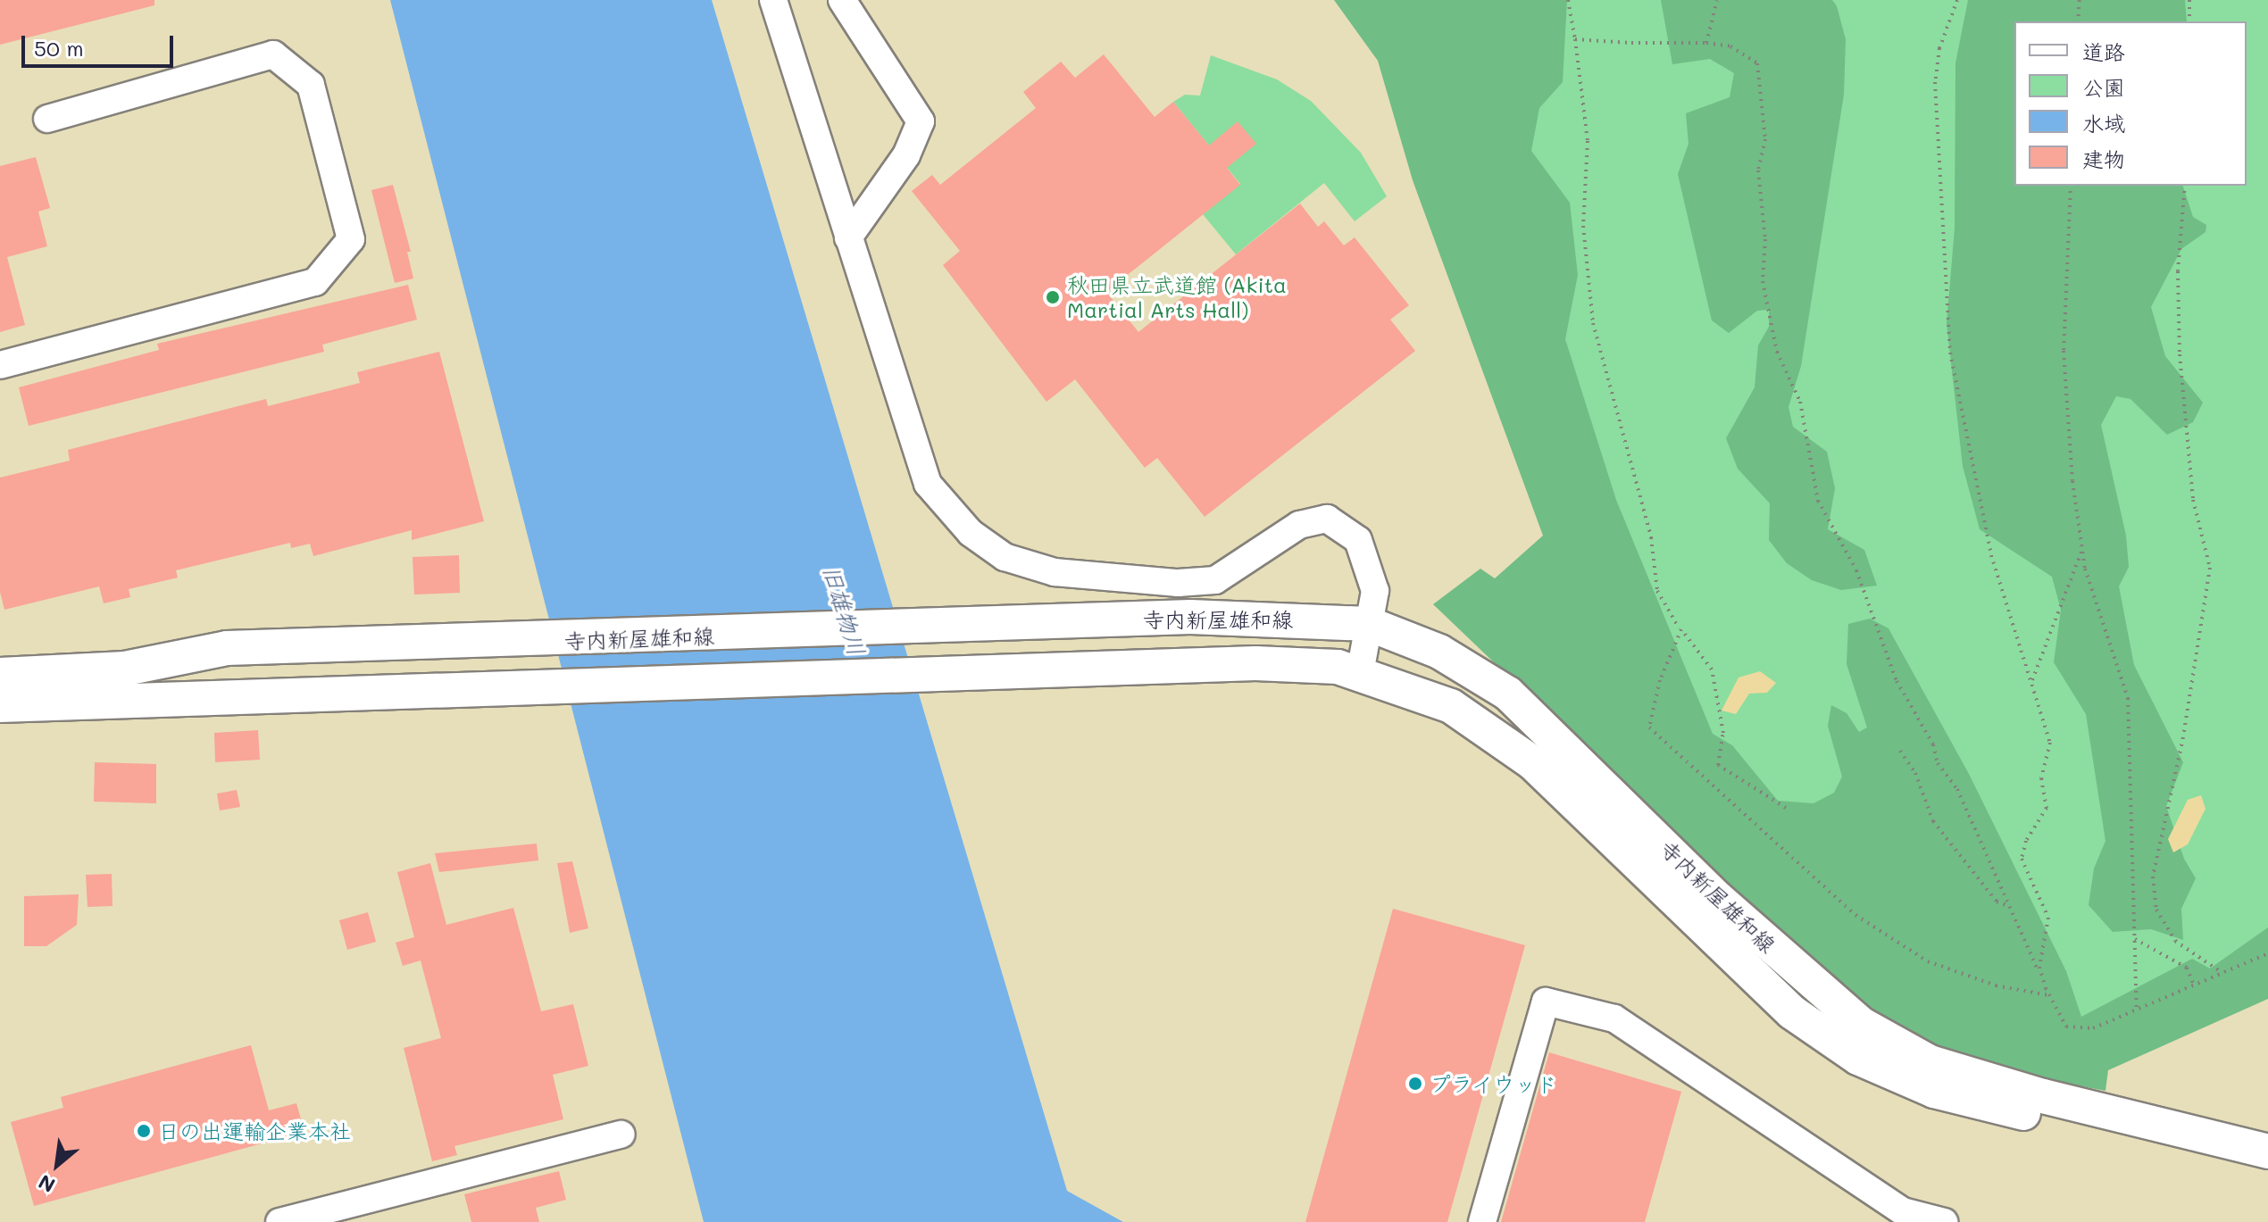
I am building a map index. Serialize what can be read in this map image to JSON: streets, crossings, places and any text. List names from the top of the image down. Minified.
{"streets":{"main road":["寺内新屋雄和線"]},"water":["旧雄物川"],"places":["秋田県立武道館 (Akita Martial Arts Hall)","プライウッド","日の出運輸企業本社"],"legend":["道路","公園","水域","建物"],"scale_bar":"50 m","north":"bottom left"}
